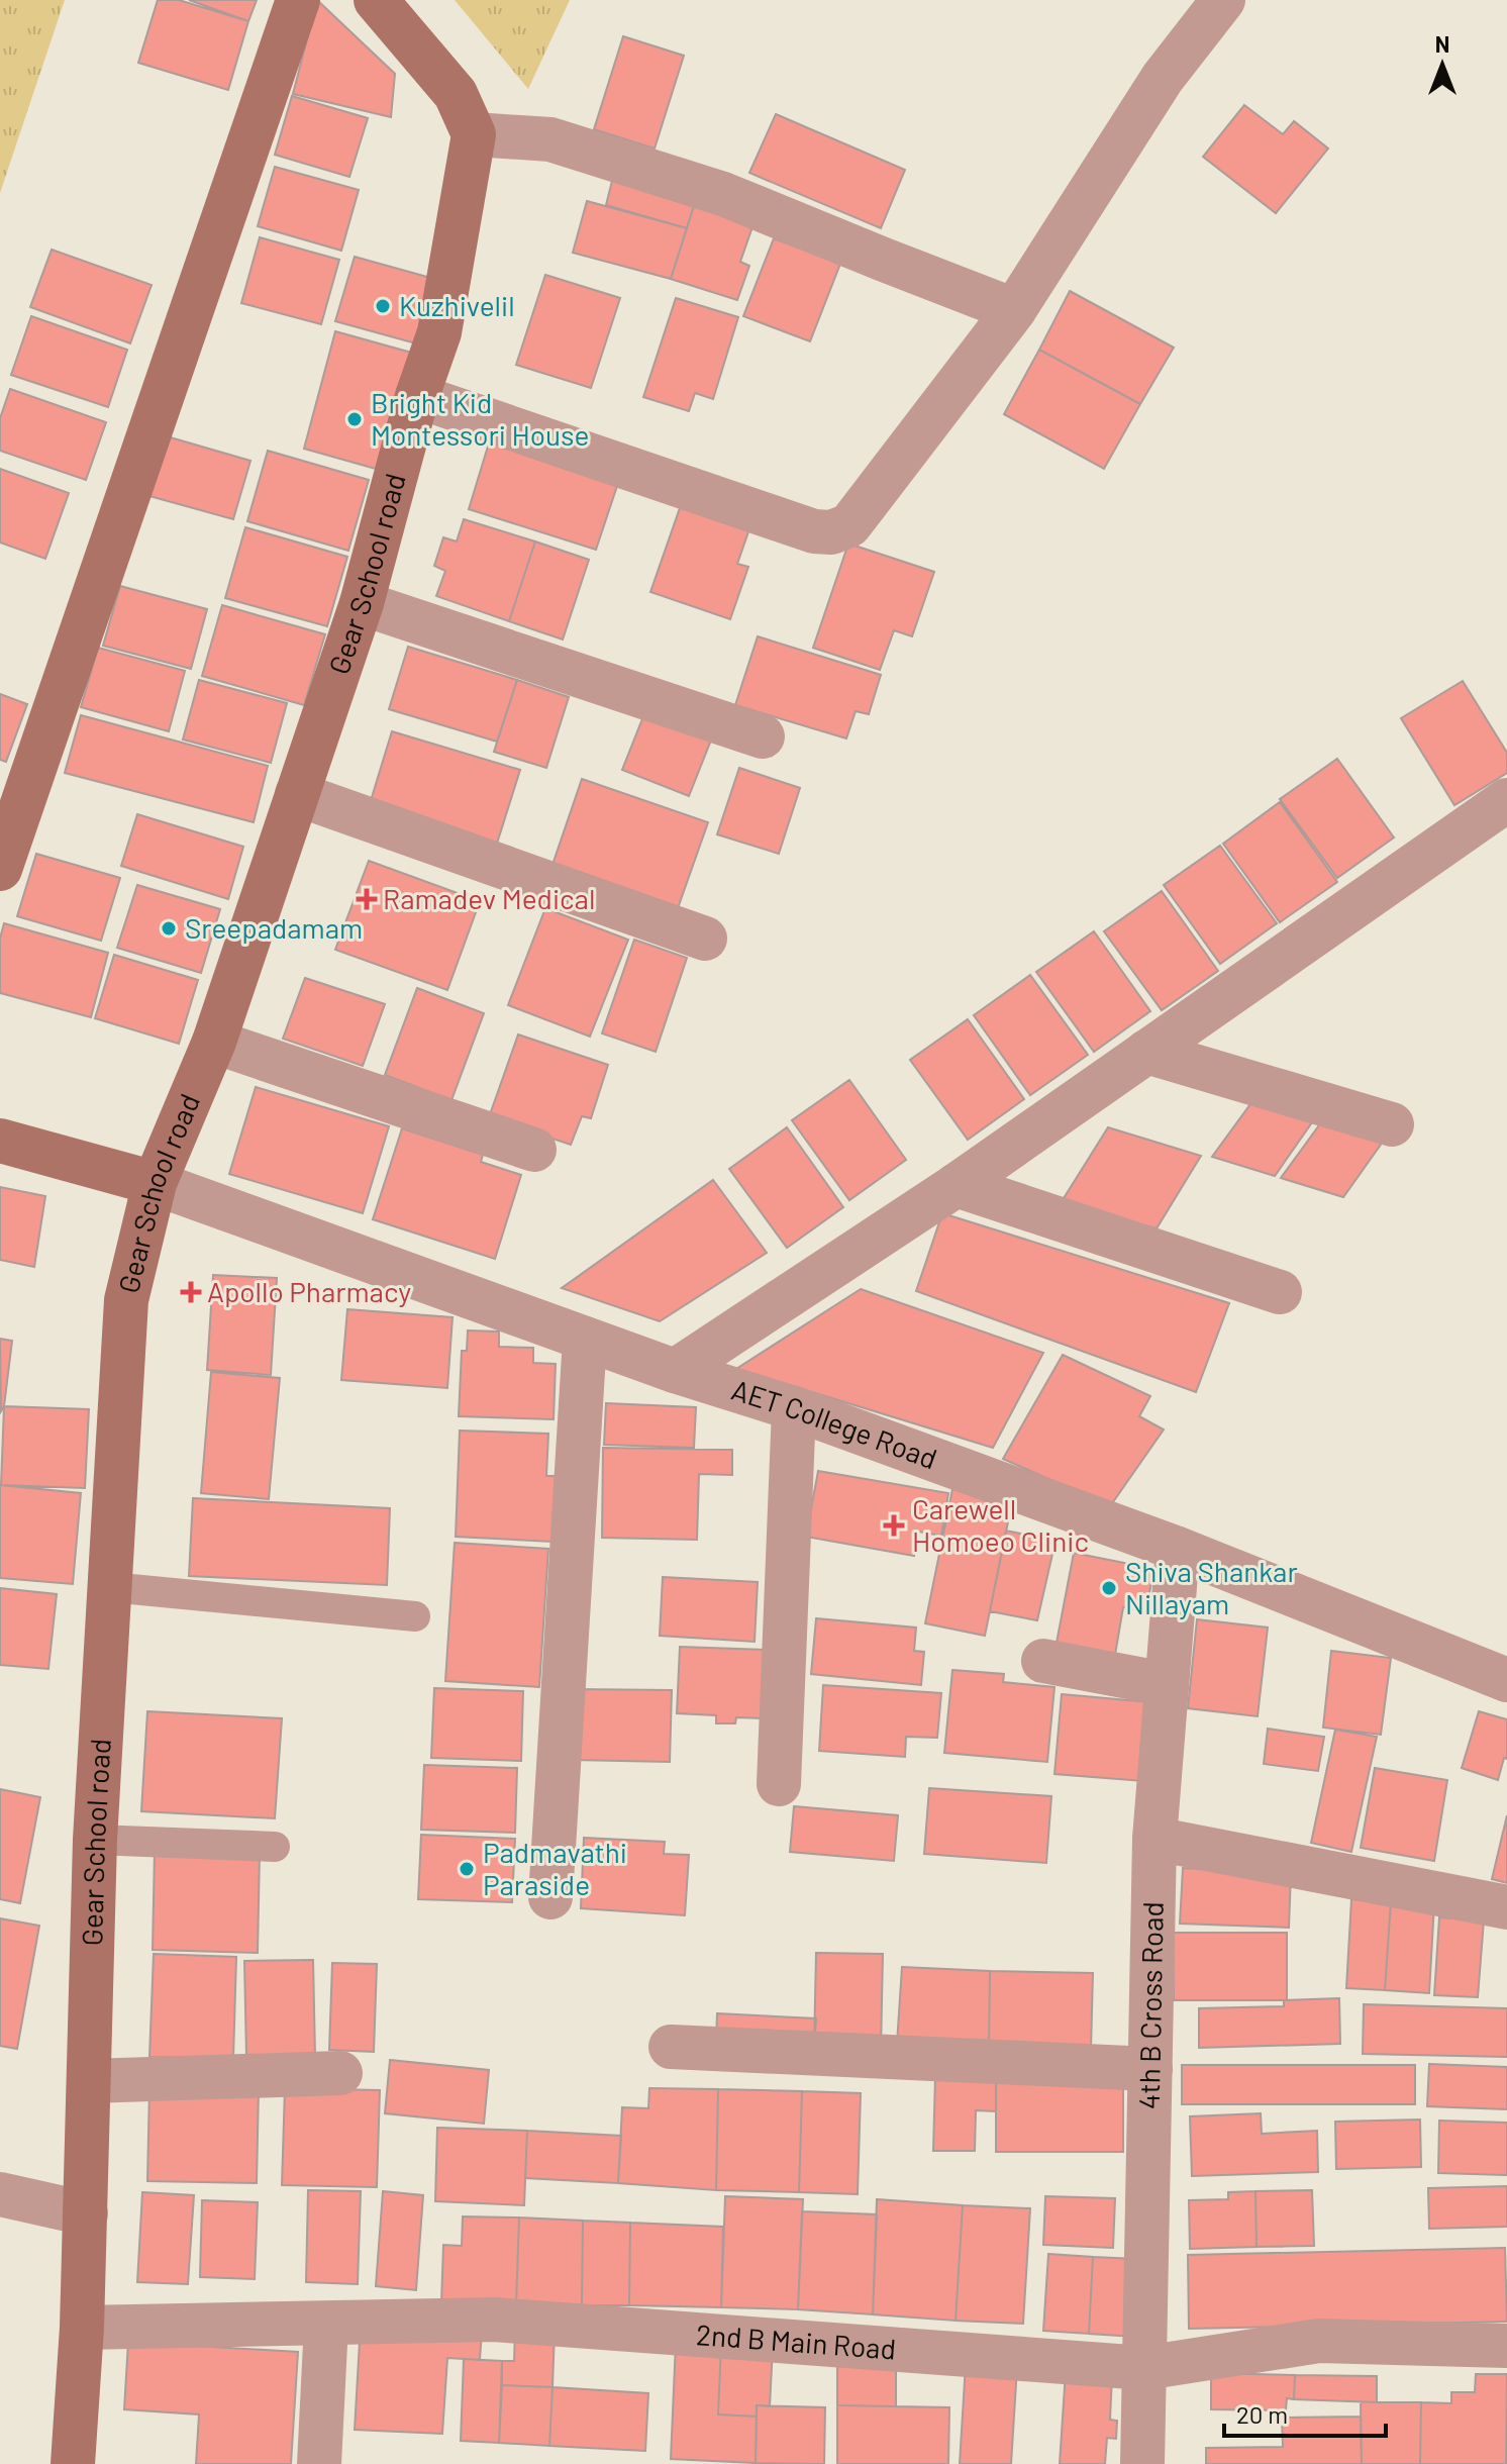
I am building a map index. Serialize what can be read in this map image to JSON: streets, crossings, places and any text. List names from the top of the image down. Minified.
{"streets":{"main road":["Gear School road"],"street":["AET College Road","4th B Cross Road","2nd B Main Road"]},"crossings":[["Gear School road","AET College Road"],["Gear School road","2nd B Main Road"],["AET College Road","4th B Cross Road"],["4th B Cross Road","2nd B Main Road"]],"places":{"other":["Kuzhivelil","Bright Kid Montessori House","Sreepadamam","Shiva Shankar Nillayam","Padmavathi Paraside"],"health":["Ramadev Medical","Apollo Pharmacy","Carewell Homoeo Clinic"]},"scale_bar":"20 m","north":"top"}
